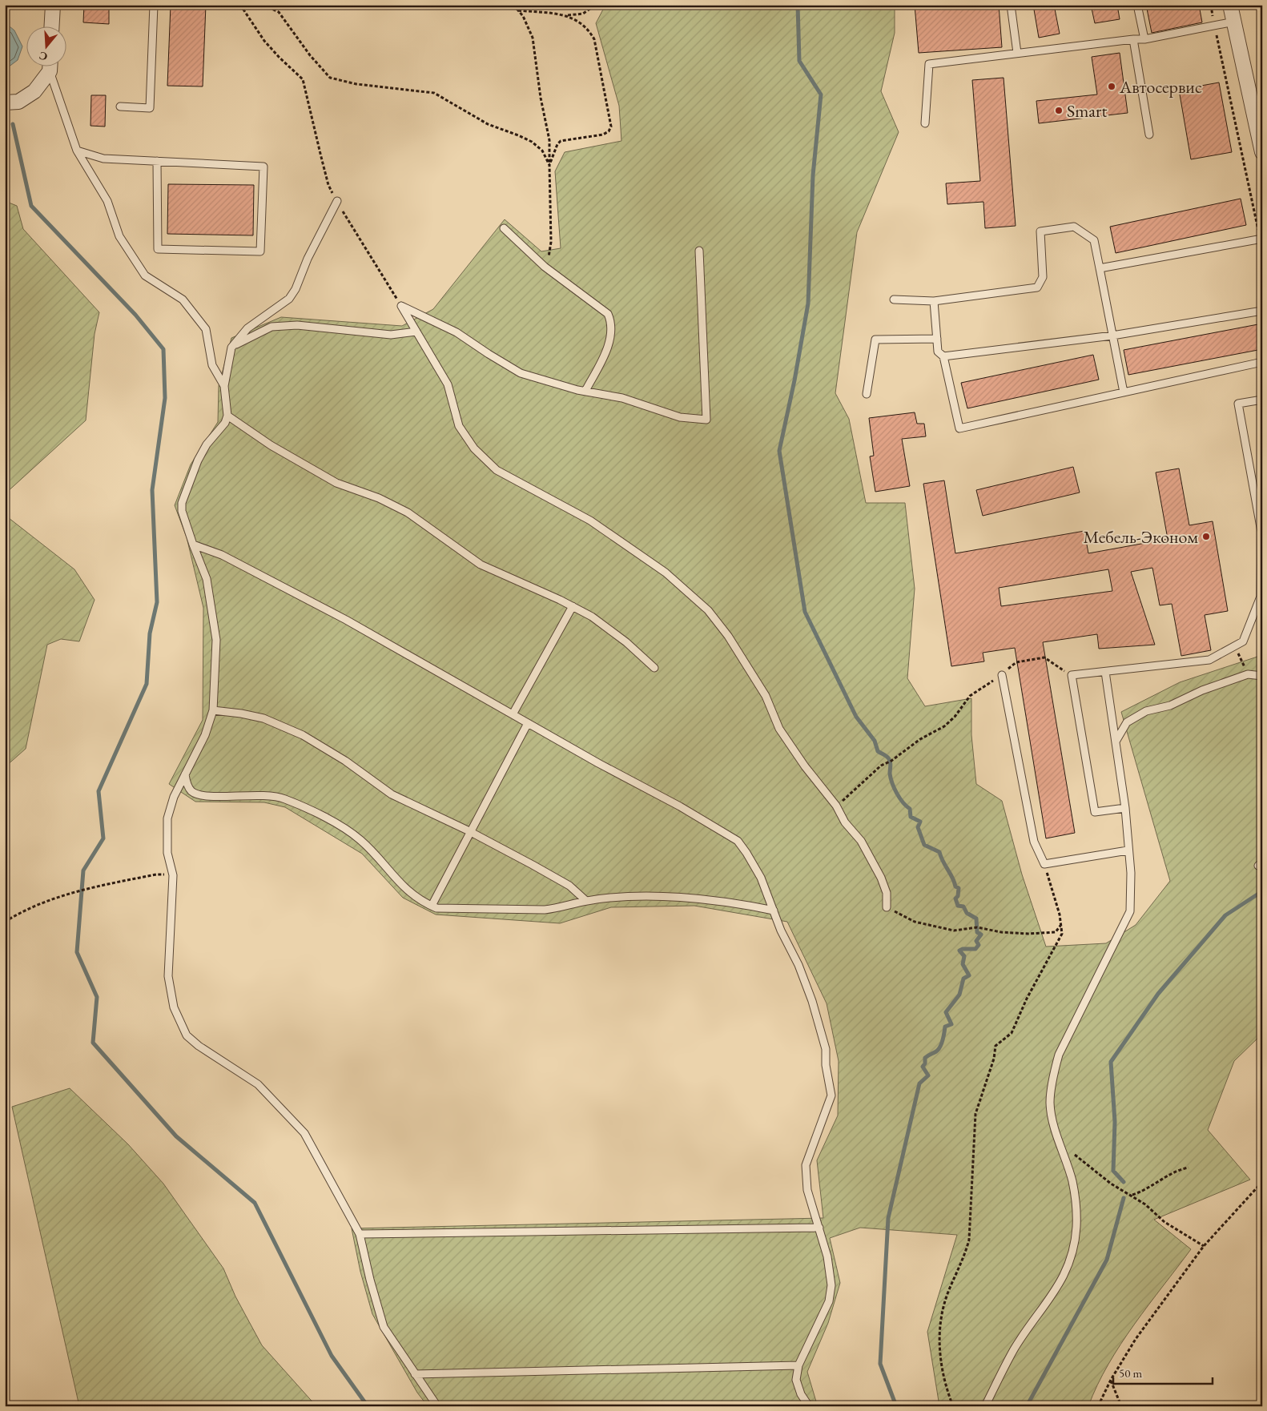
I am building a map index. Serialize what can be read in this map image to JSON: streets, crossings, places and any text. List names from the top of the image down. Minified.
{"places":["Автосервис","Smart","Мебель-Эконом"],"scale_bar":"50 m","north":"bottom"}
